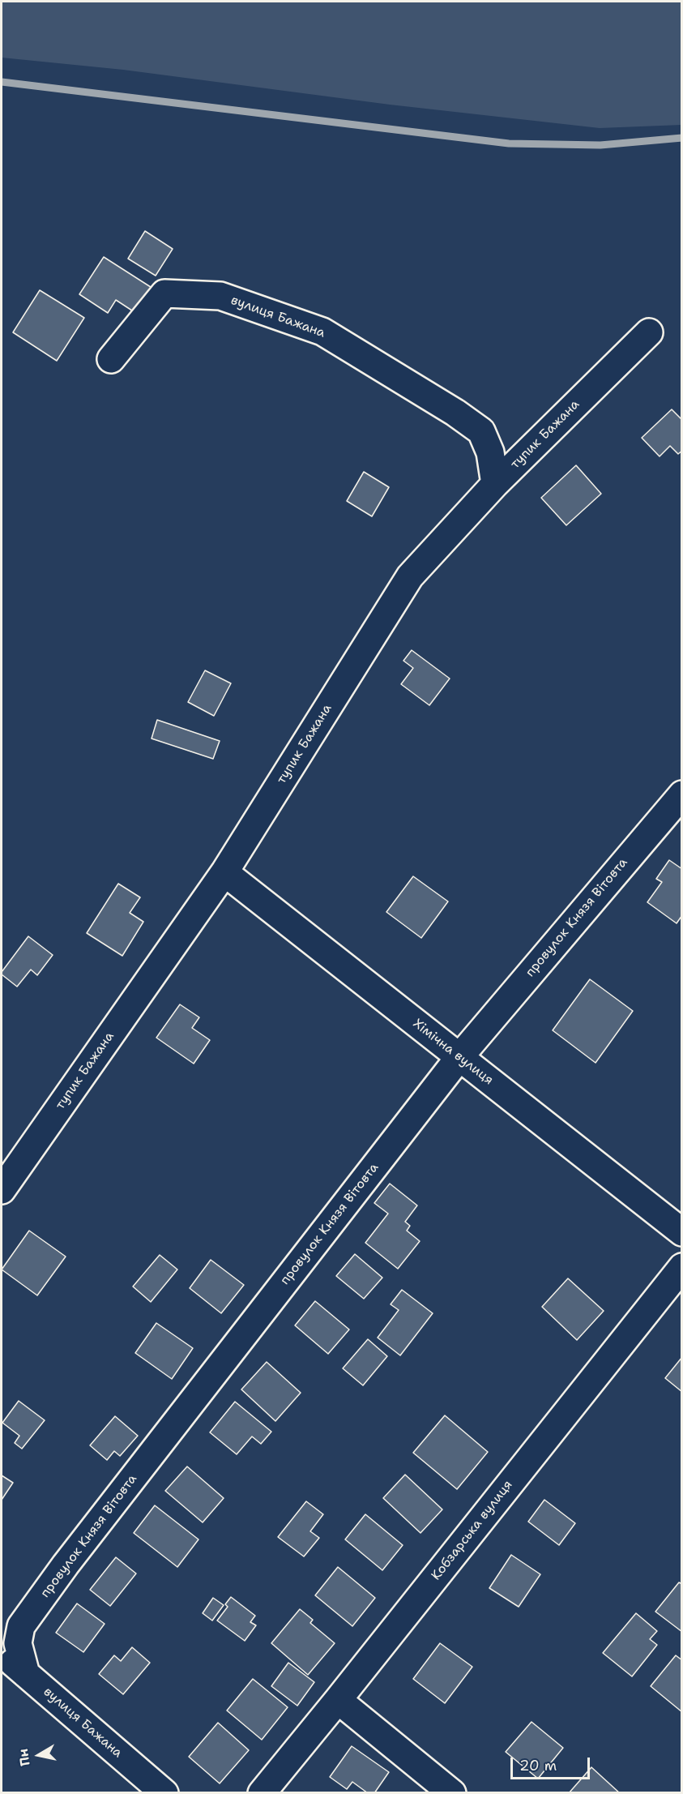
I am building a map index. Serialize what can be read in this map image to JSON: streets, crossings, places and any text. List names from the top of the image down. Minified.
{"streets":{"street":["вулиця Бажана","тупик Бажана","провулок Князя Вітовта","Хімічна вулиця","Кобзарська вулиця"]},"crossings":[["вулиця Бажана","тупик Бажана"],["вулиця Бажана","провулок Князя Вітовта"],["тупик Бажана","Хімічна вулиця"],["провулок Князя Вітовта","Хімічна вулиця"]],"scale_bar":"20 m","north":"left"}
